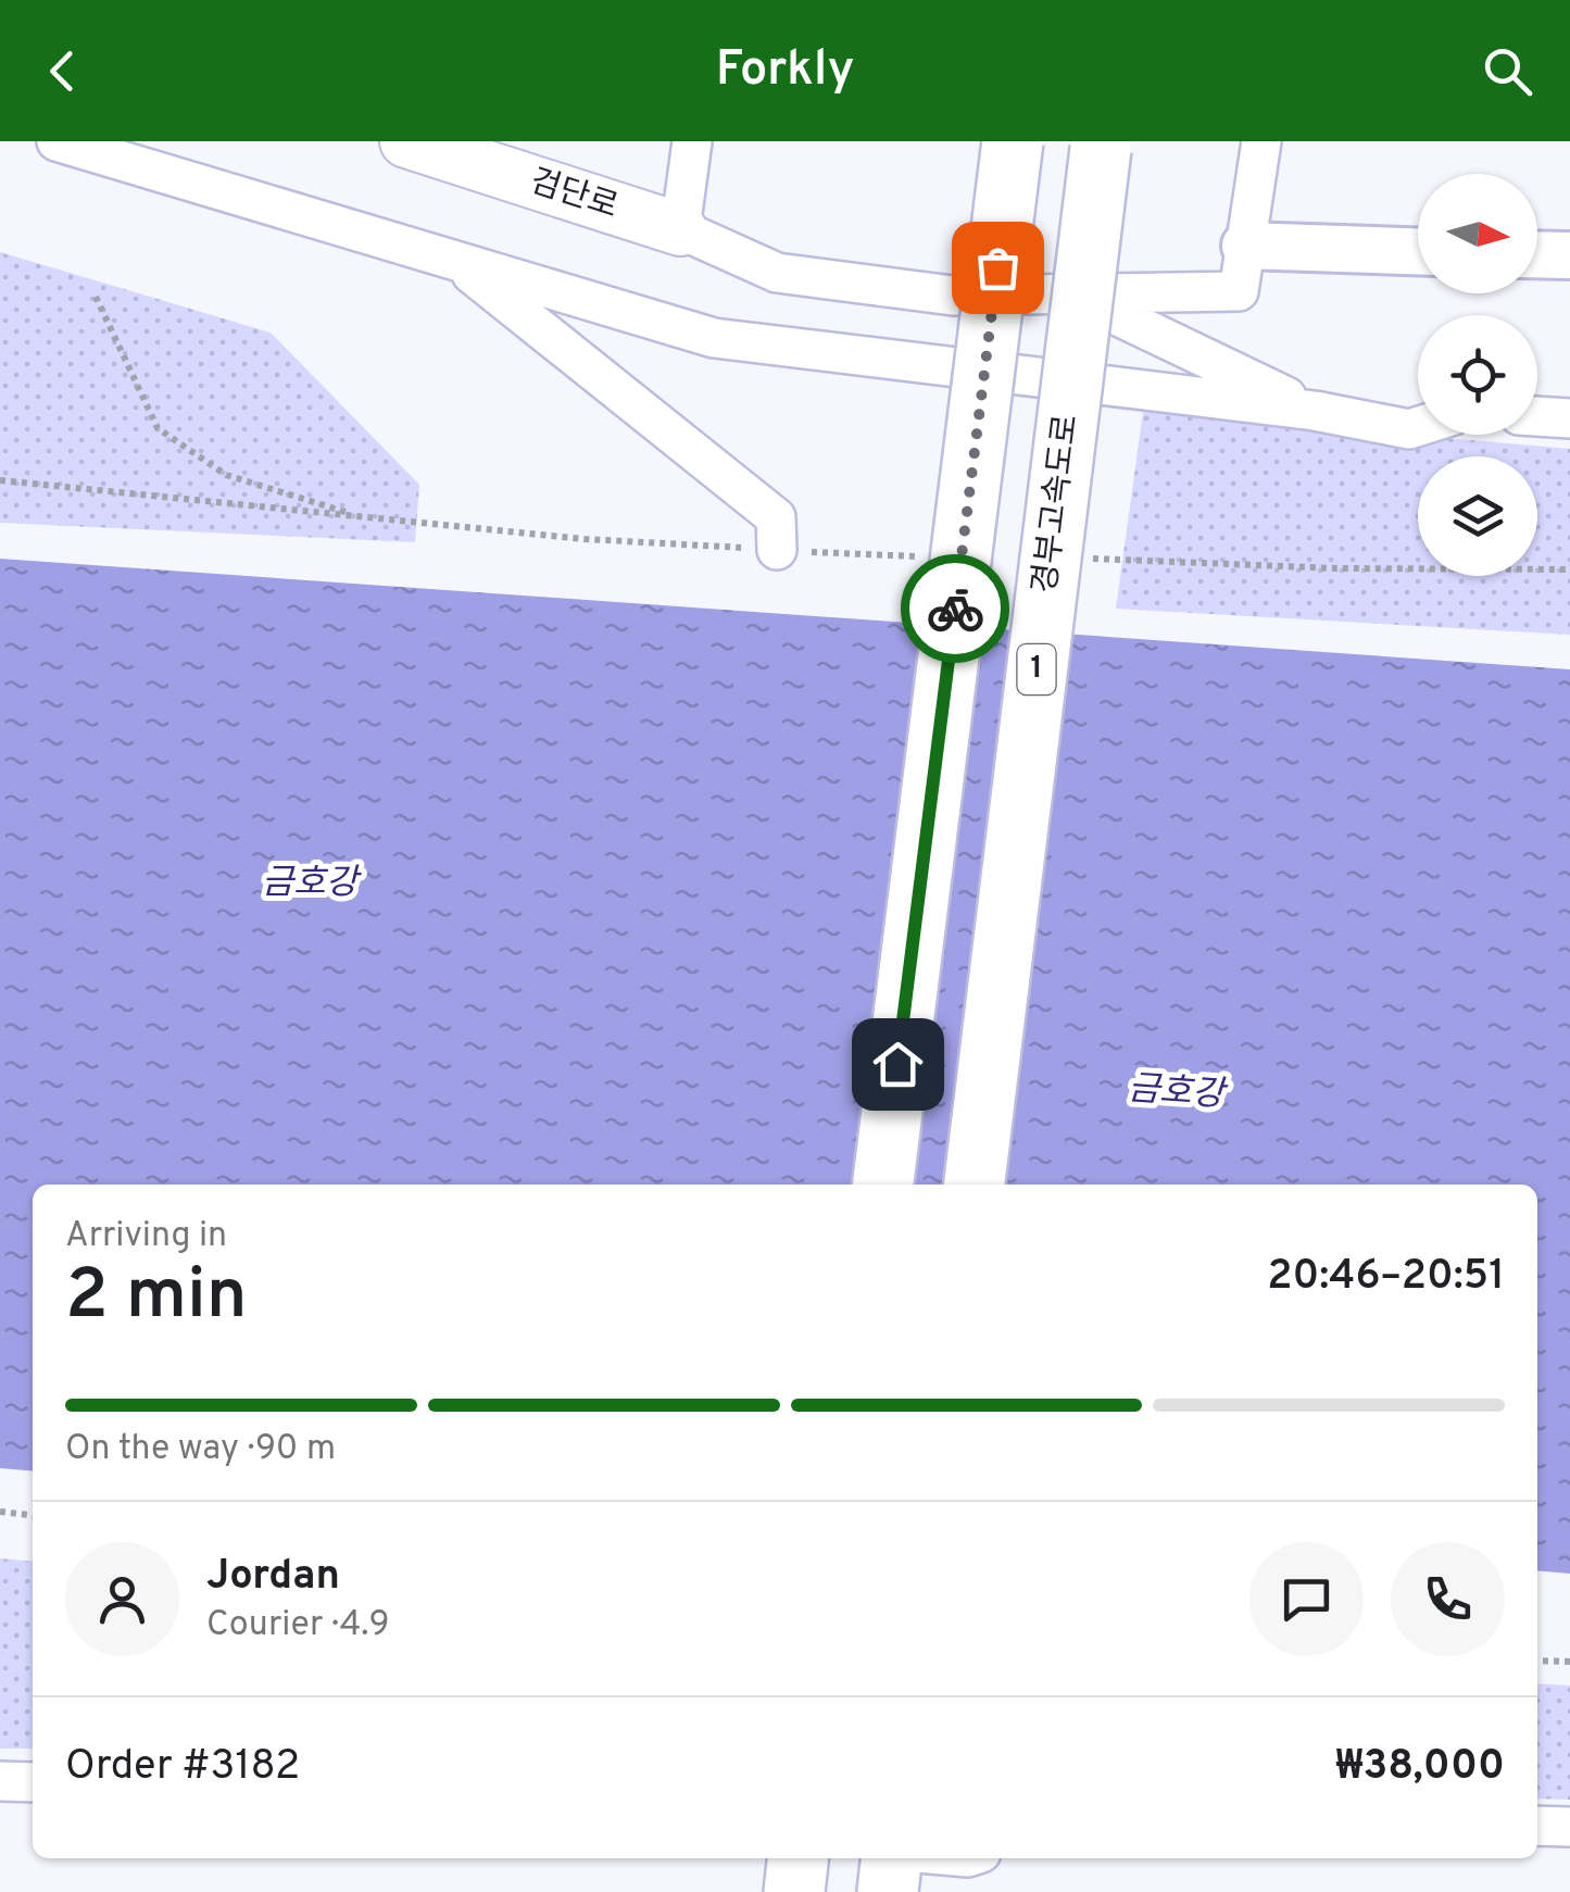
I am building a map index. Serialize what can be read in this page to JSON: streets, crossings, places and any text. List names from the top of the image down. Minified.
{"streets":{"highway":["경부고속도로","1"],"main road":["검단로"]},"water":["금호강"],"north":"right","page":{"header":"Forkly","heading":["2 min","Arriving in","20:46–20:51"],"panel":["Jordan","Courier · 4.9","Order #3182","₩38,000"],"bar":"On the way · 90 m"}}
